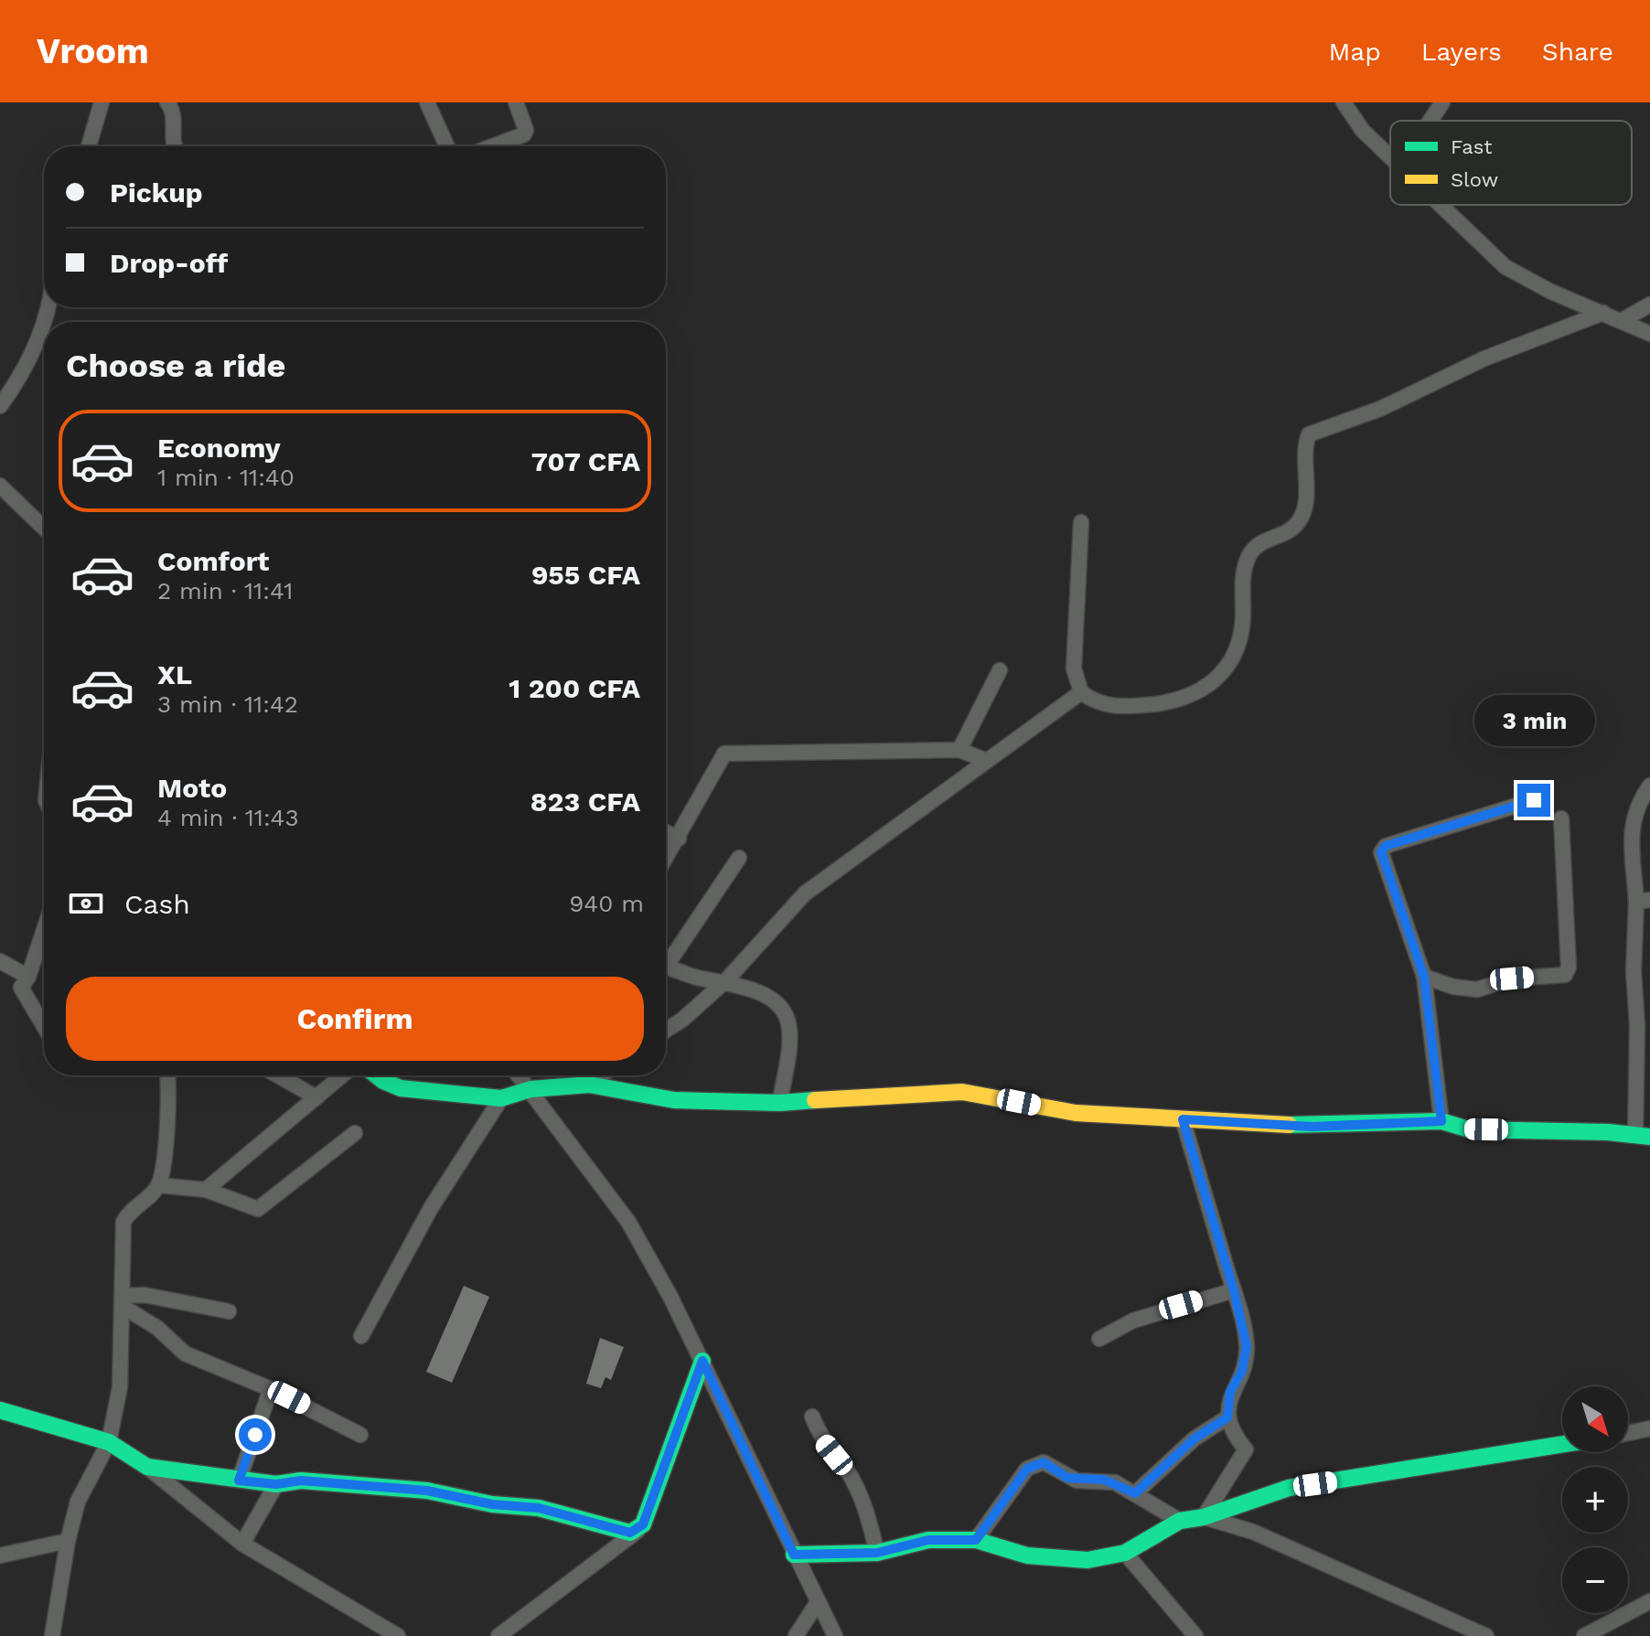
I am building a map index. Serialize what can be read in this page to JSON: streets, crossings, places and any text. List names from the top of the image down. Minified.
{"legend":["Fast","Slow"],"north":"bottom right","page":{"header":"Vroom","nav":["Map","Layers","Share"],"banner":["Pickup","Drop-off"],"heading":"Choose a ride","list":[{"name":"Economy","note":"1 min · 11:40","value":"707 CFA"},{"name":"Comfort","note":"2 min · 11:41","value":"955 CFA"},{"name":"XL","note":"3 min · 11:42","value":"1 200 CFA"},{"name":"Moto","note":"4 min · 11:43","value":"823 CFA"}],"bubble":"3 min","pay":["Cash","940 m"],"buttons":"Confirm","map_buttons":["+","−"]}}
